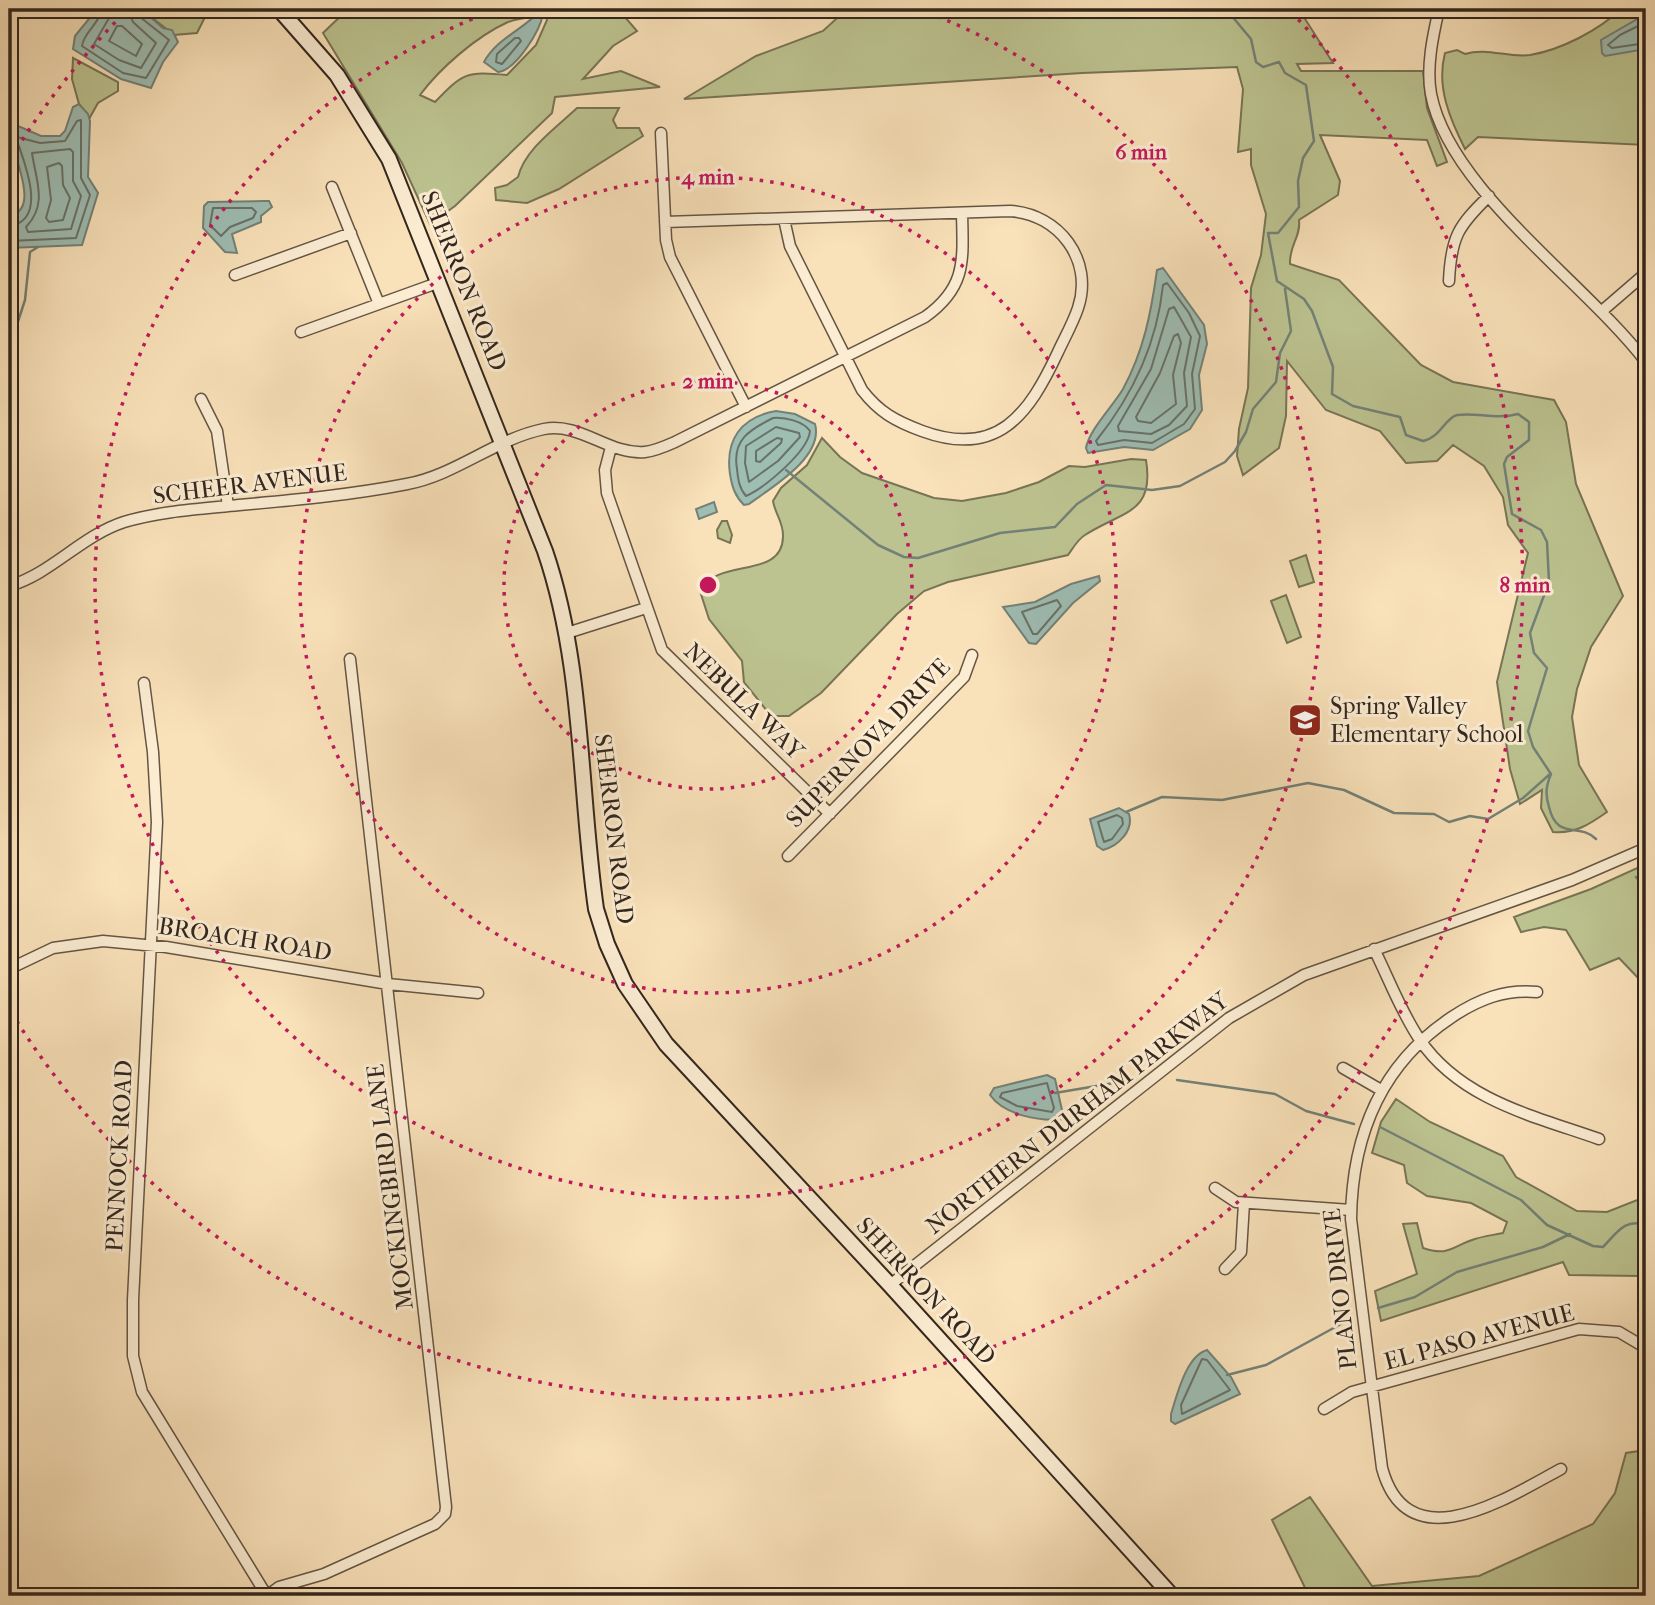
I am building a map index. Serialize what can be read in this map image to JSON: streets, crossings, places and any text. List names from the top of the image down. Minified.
{"streets":{"main road":["SHERRON ROAD"],"street":["SCHEER AVENUE","NEBULA WAY","SUPERNOVA DRIVE","BROACH ROAD","NORTHERN DURHAM PARKWAY","PENNOCK ROAD","MOCKINGBIRD LANE","PLANO DRIVE","EL PASO AVENUE"]},"crossings":[["SHERRON ROAD","SCHEER AVENUE"],["SHERRON ROAD","NORTHERN DURHAM PARKWAY"],["SCHEER AVENUE","NEBULA WAY"],["NEBULA WAY","SUPERNOVA DRIVE"],["BROACH ROAD","PENNOCK ROAD"],["BROACH ROAD","MOCKINGBIRD LANE"],["PENNOCK ROAD","MOCKINGBIRD LANE"],["PLANO DRIVE","EL PASO AVENUE"]],"places":{"school or university":["Spring Valley Elementary School"]},"rings":["6 min","4 min","2 min","8 min"]}
